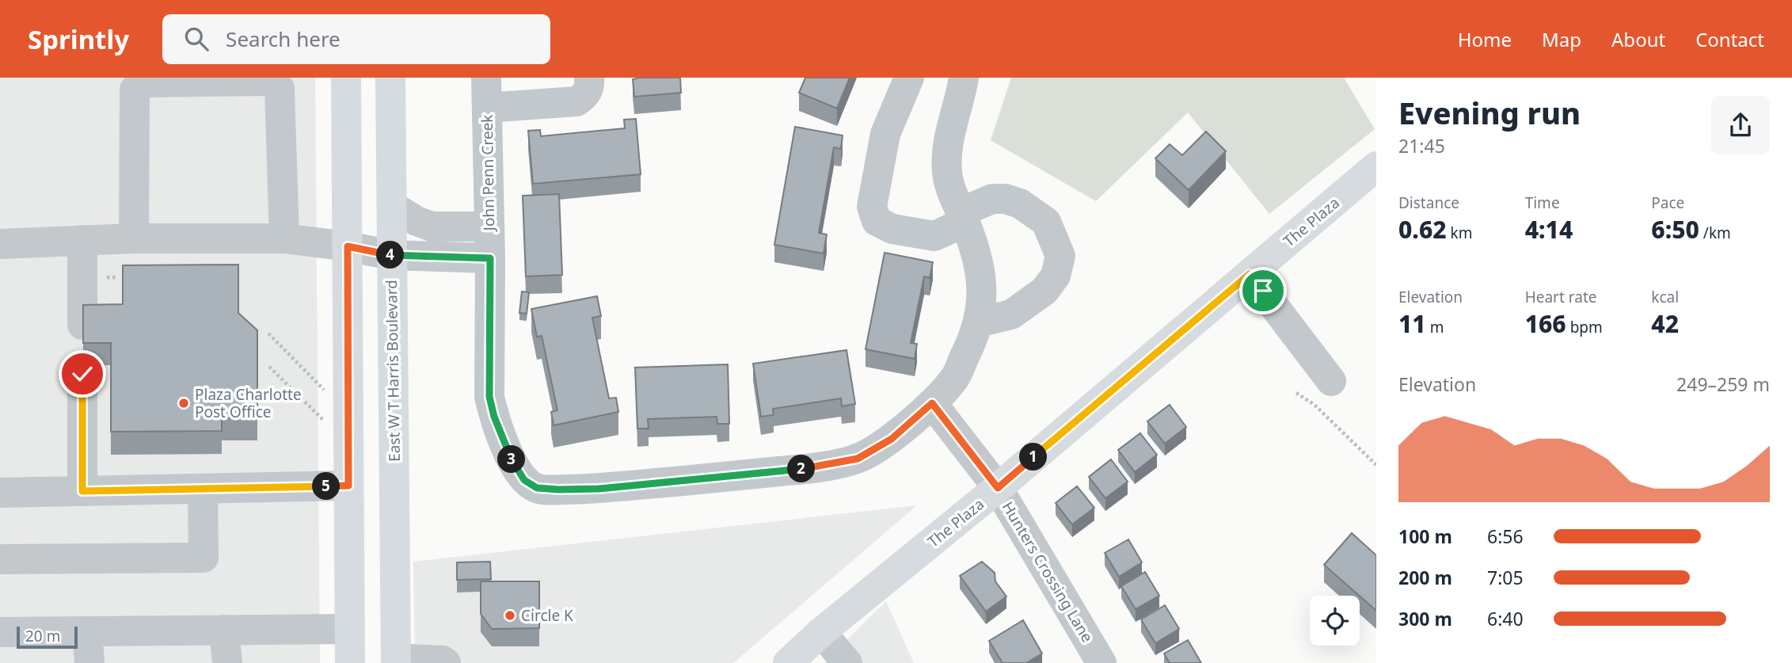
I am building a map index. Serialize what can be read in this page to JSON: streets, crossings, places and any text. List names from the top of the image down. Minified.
{"streets":{"main road":["The Plaza","East W T Harris Boulevard"],"street":["John Penn Creek","Hunters Crossing Lane"]},"crossings":[["John Penn Creek","Hunters Crossing Lane"],["The Plaza","Hunters Crossing Lane"]],"places":["Plaza Charlotte Post Office","Circle K"],"scale_bar":"20 m","page":{"header":"Sprintly","search":"Search here","nav":["Home","Map","About","Contact"],"heading":["Evening run","21:45"],"stats":[["Distance","0.62 km"],["Time","4:14"],["Pace","6:50 /km"],["Elevation","11 m"],["Heart rate","166 bpm"],["kcal","42"]],"pins":["4","1","3","2","5"],"chart":["Elevation","249–259 m"],"list":[{"name":"100 m","note":"6:56"},{"name":"200 m","note":"7:05"},{"name":"300 m","note":"6:40"}],"scale":"20 m"}}
